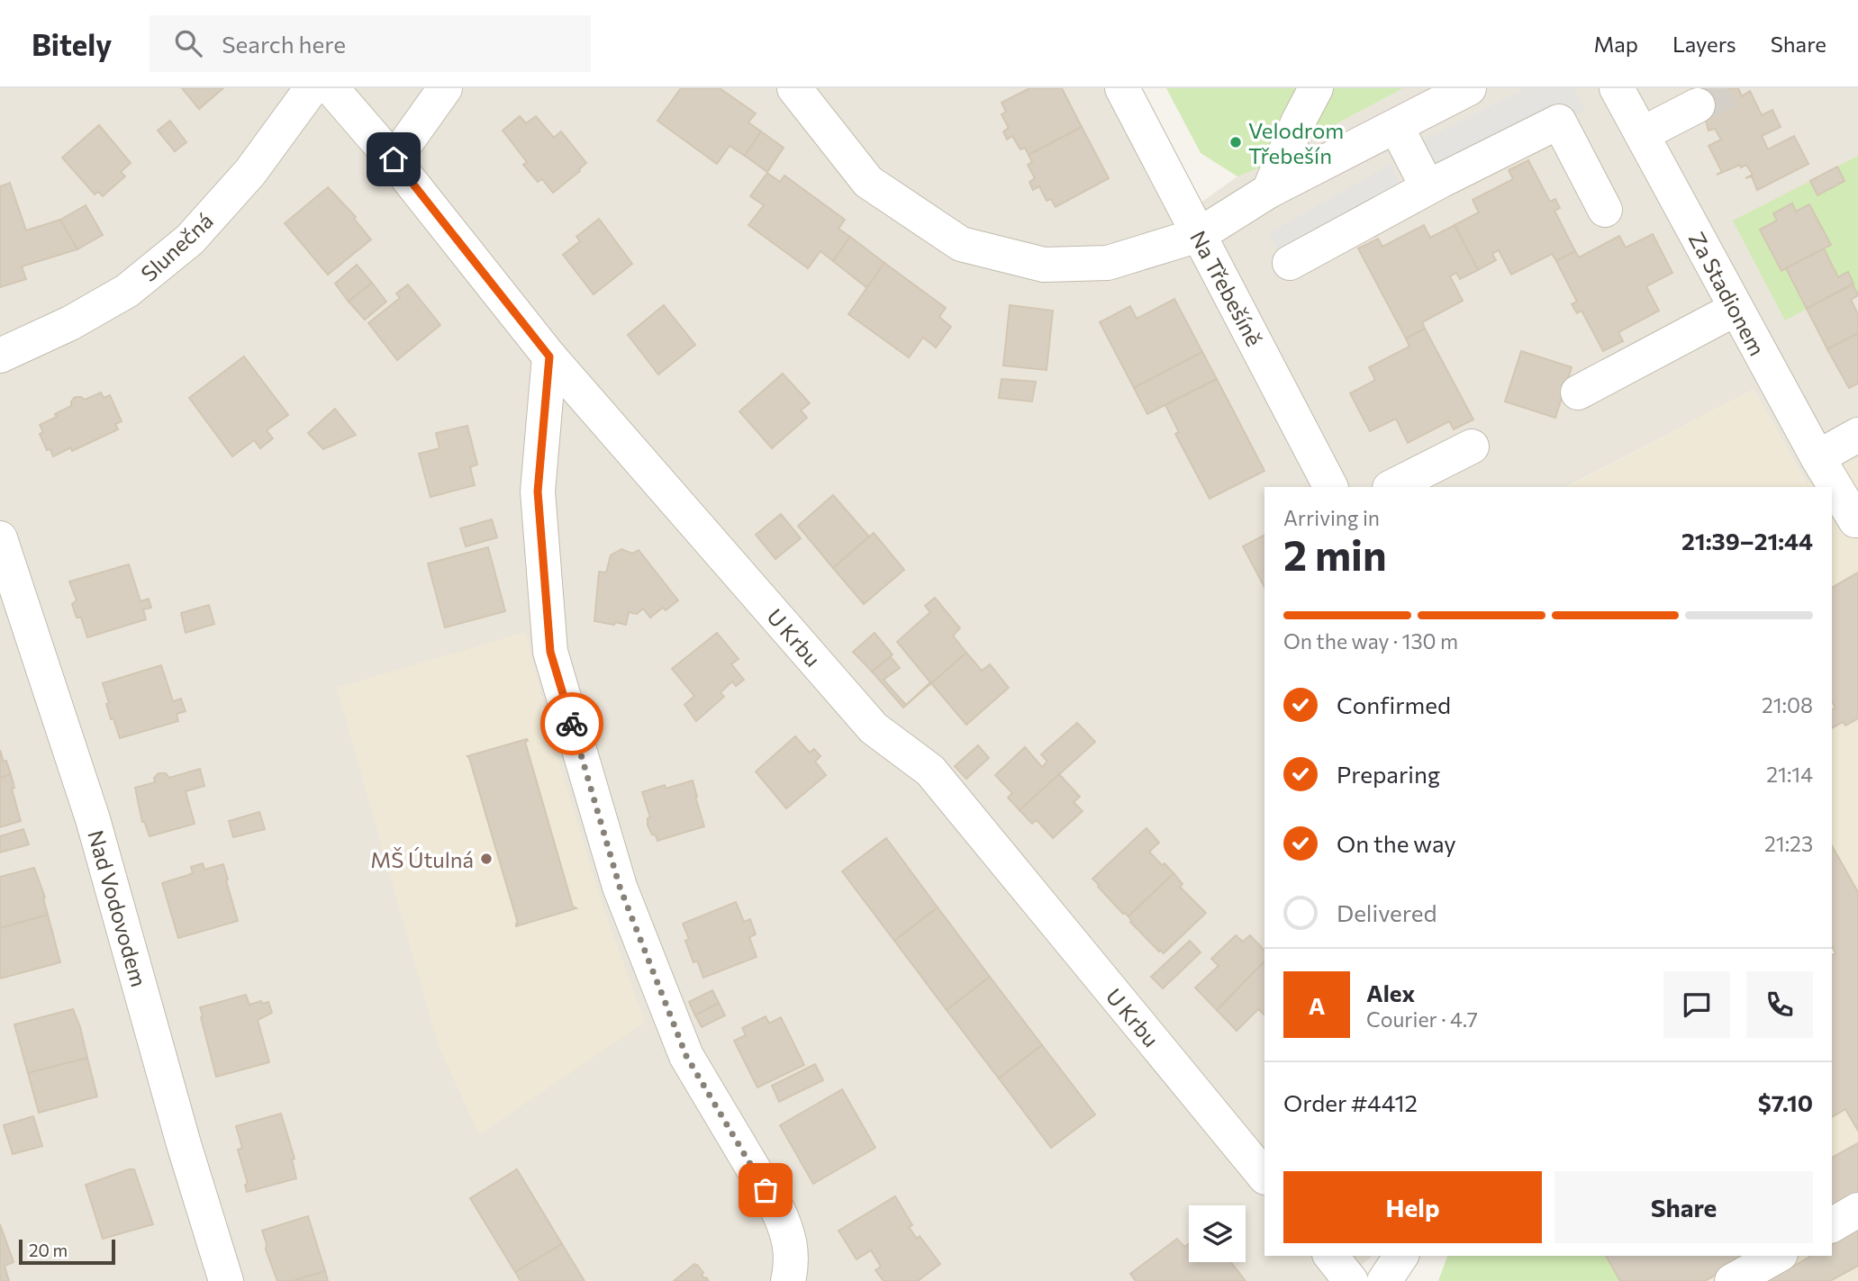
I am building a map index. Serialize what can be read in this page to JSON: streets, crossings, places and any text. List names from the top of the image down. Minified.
{"streets":{"street":["Slunečná","Na Třebešíně","Za Stadionem","U Krbu","Nad Vodovodem"]},"places":["Velodrom Třebešín","MŠ Útulná"],"scale_bar":"20 m","page":{"header":"Bitely","search":"Search here","nav":["Map","Layers","Share"],"heading":["2 min","Arriving in","21:39–21:44"],"panel":["Alex","Courier · 4.7","Order #4412","$7.10"],"bar":"On the way · 130 m","list":[["Confirmed","21:08"],["Preparing","21:14"],["On the way","21:23"],"Delivered"],"round":"A","buttons":["Help","Share"],"scale":"20 m"}}
